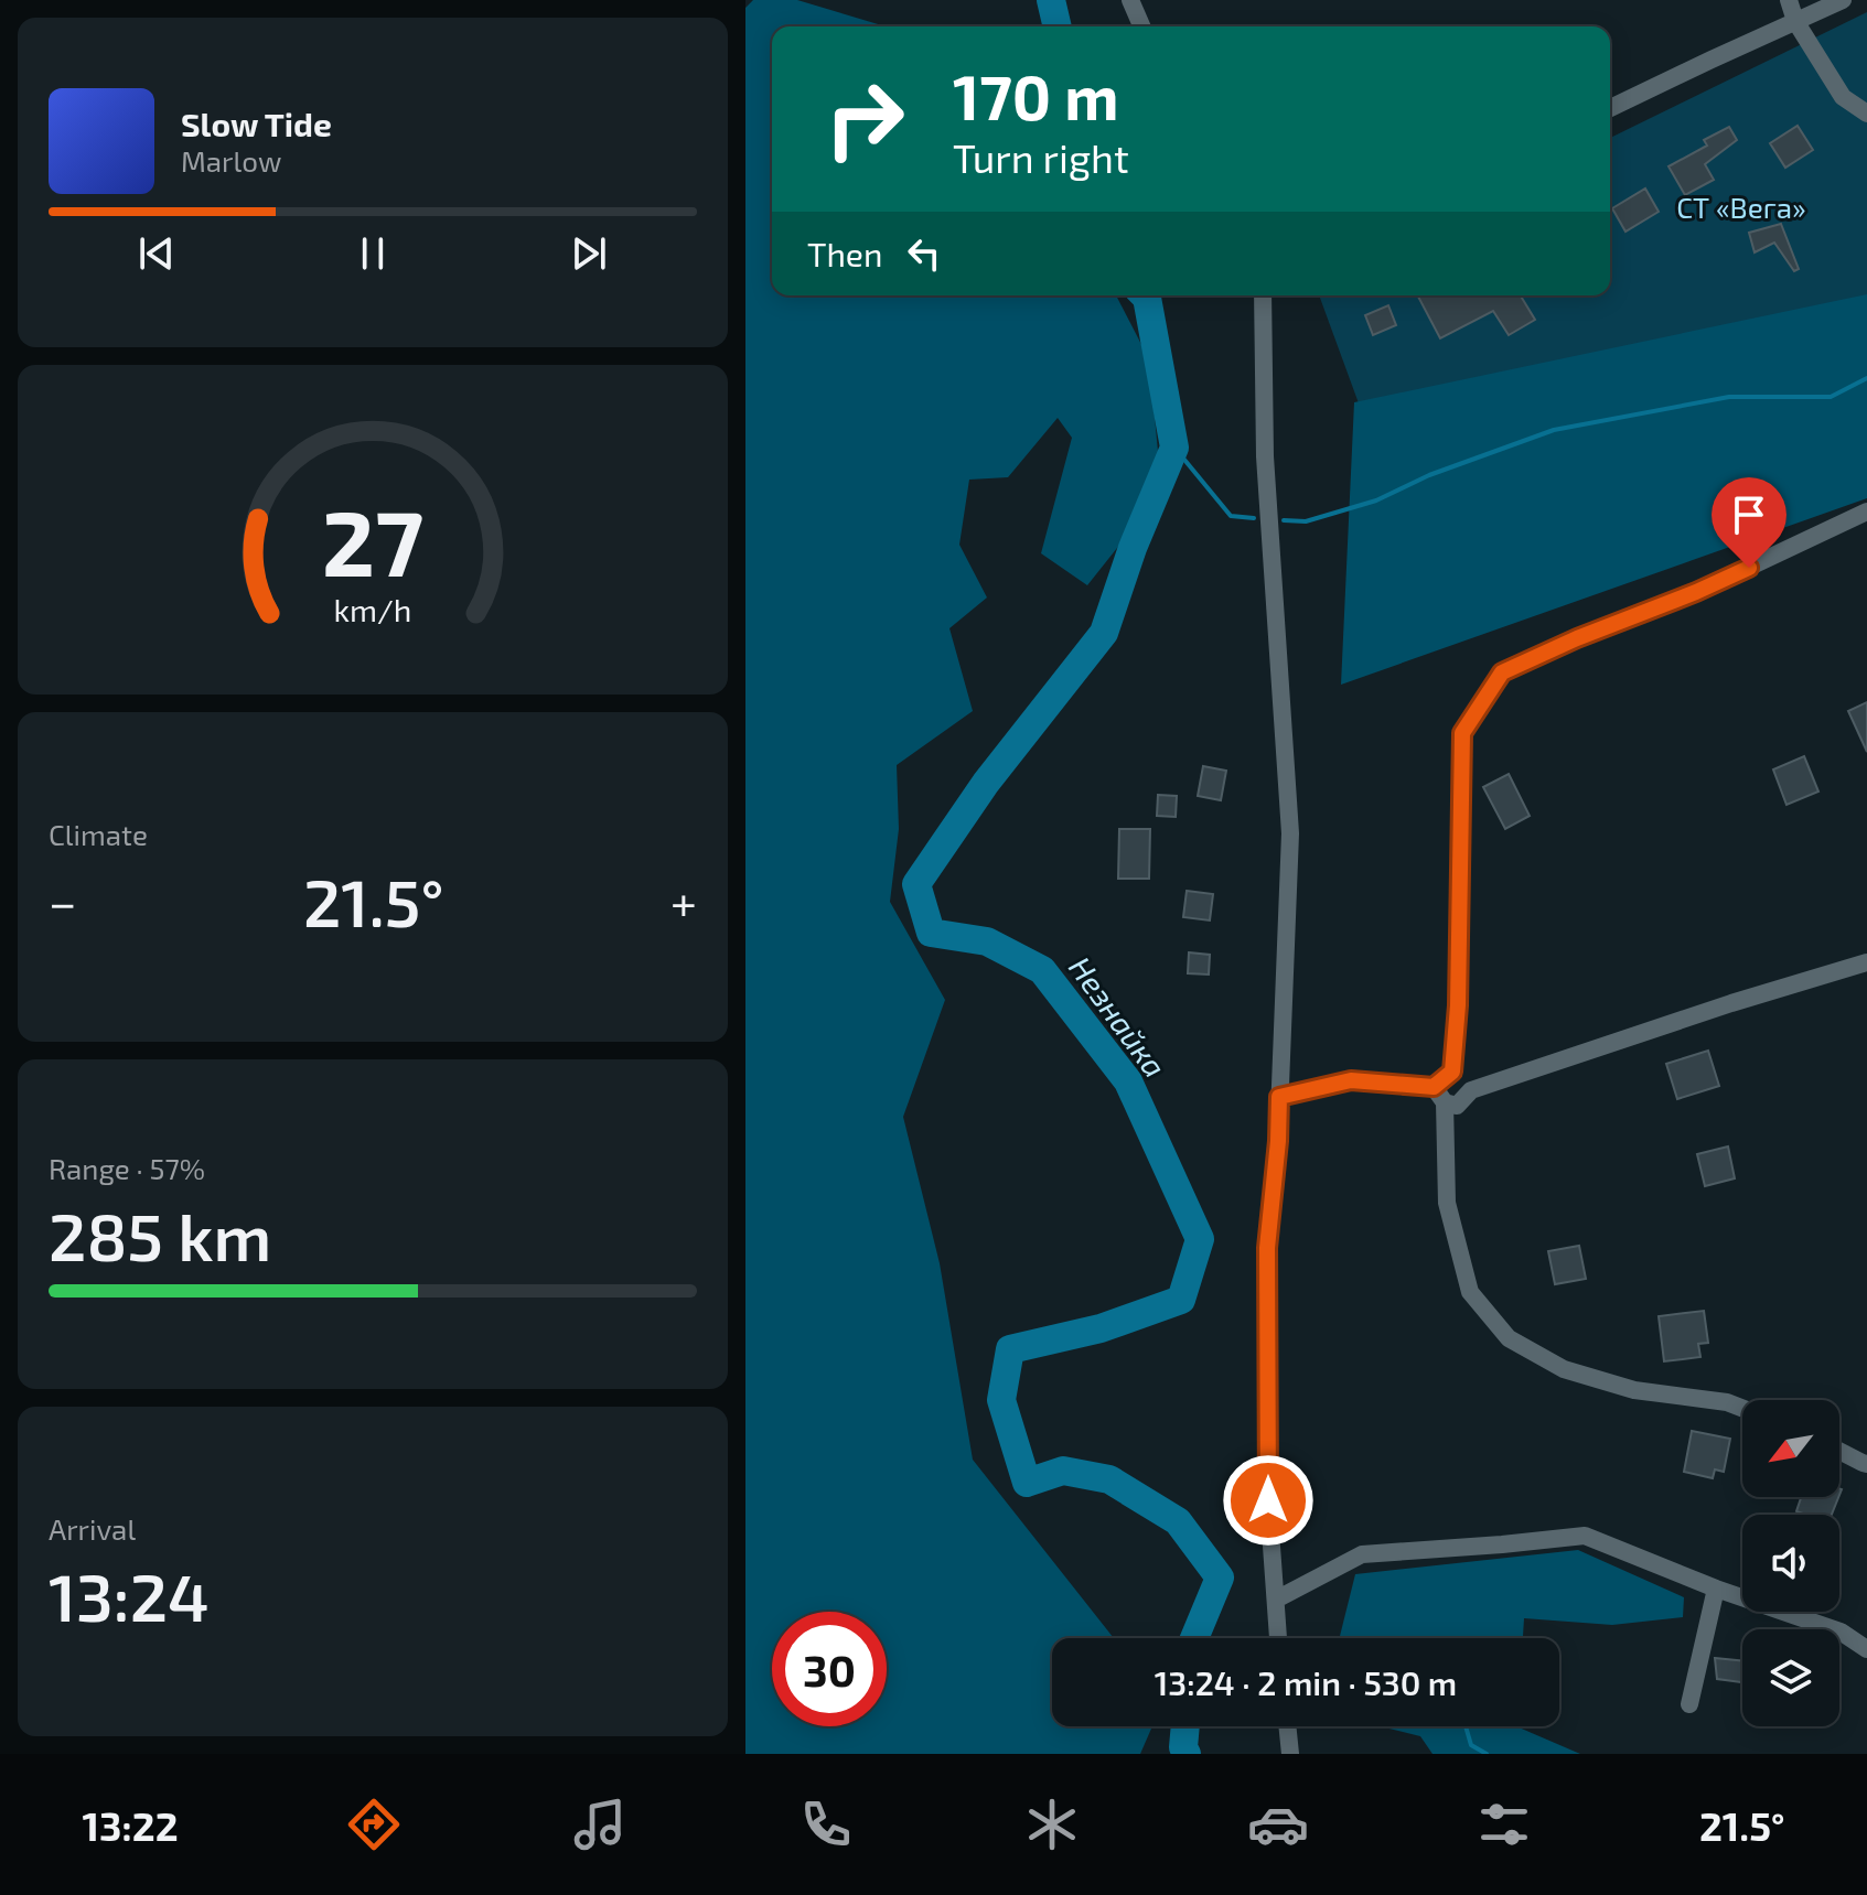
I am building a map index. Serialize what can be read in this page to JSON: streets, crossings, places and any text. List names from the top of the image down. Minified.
{"water":["Незнайка"],"parks":["СТ «Вега»"],"north":"bottom left","page":{"turn":["170 m","Turn right"],"song":["Slow Tide","Marlow"],"then":"Then","tile":["Climate",["Range · 57%","285 km"],["Arrival","13:24"]],"heat":["−","21.5°","+"],"limit":"30","trip":"13:24 · 2 min · 530 m","tabs":["13:22","21.5°"],"gauge":["27","km/h"]}}
